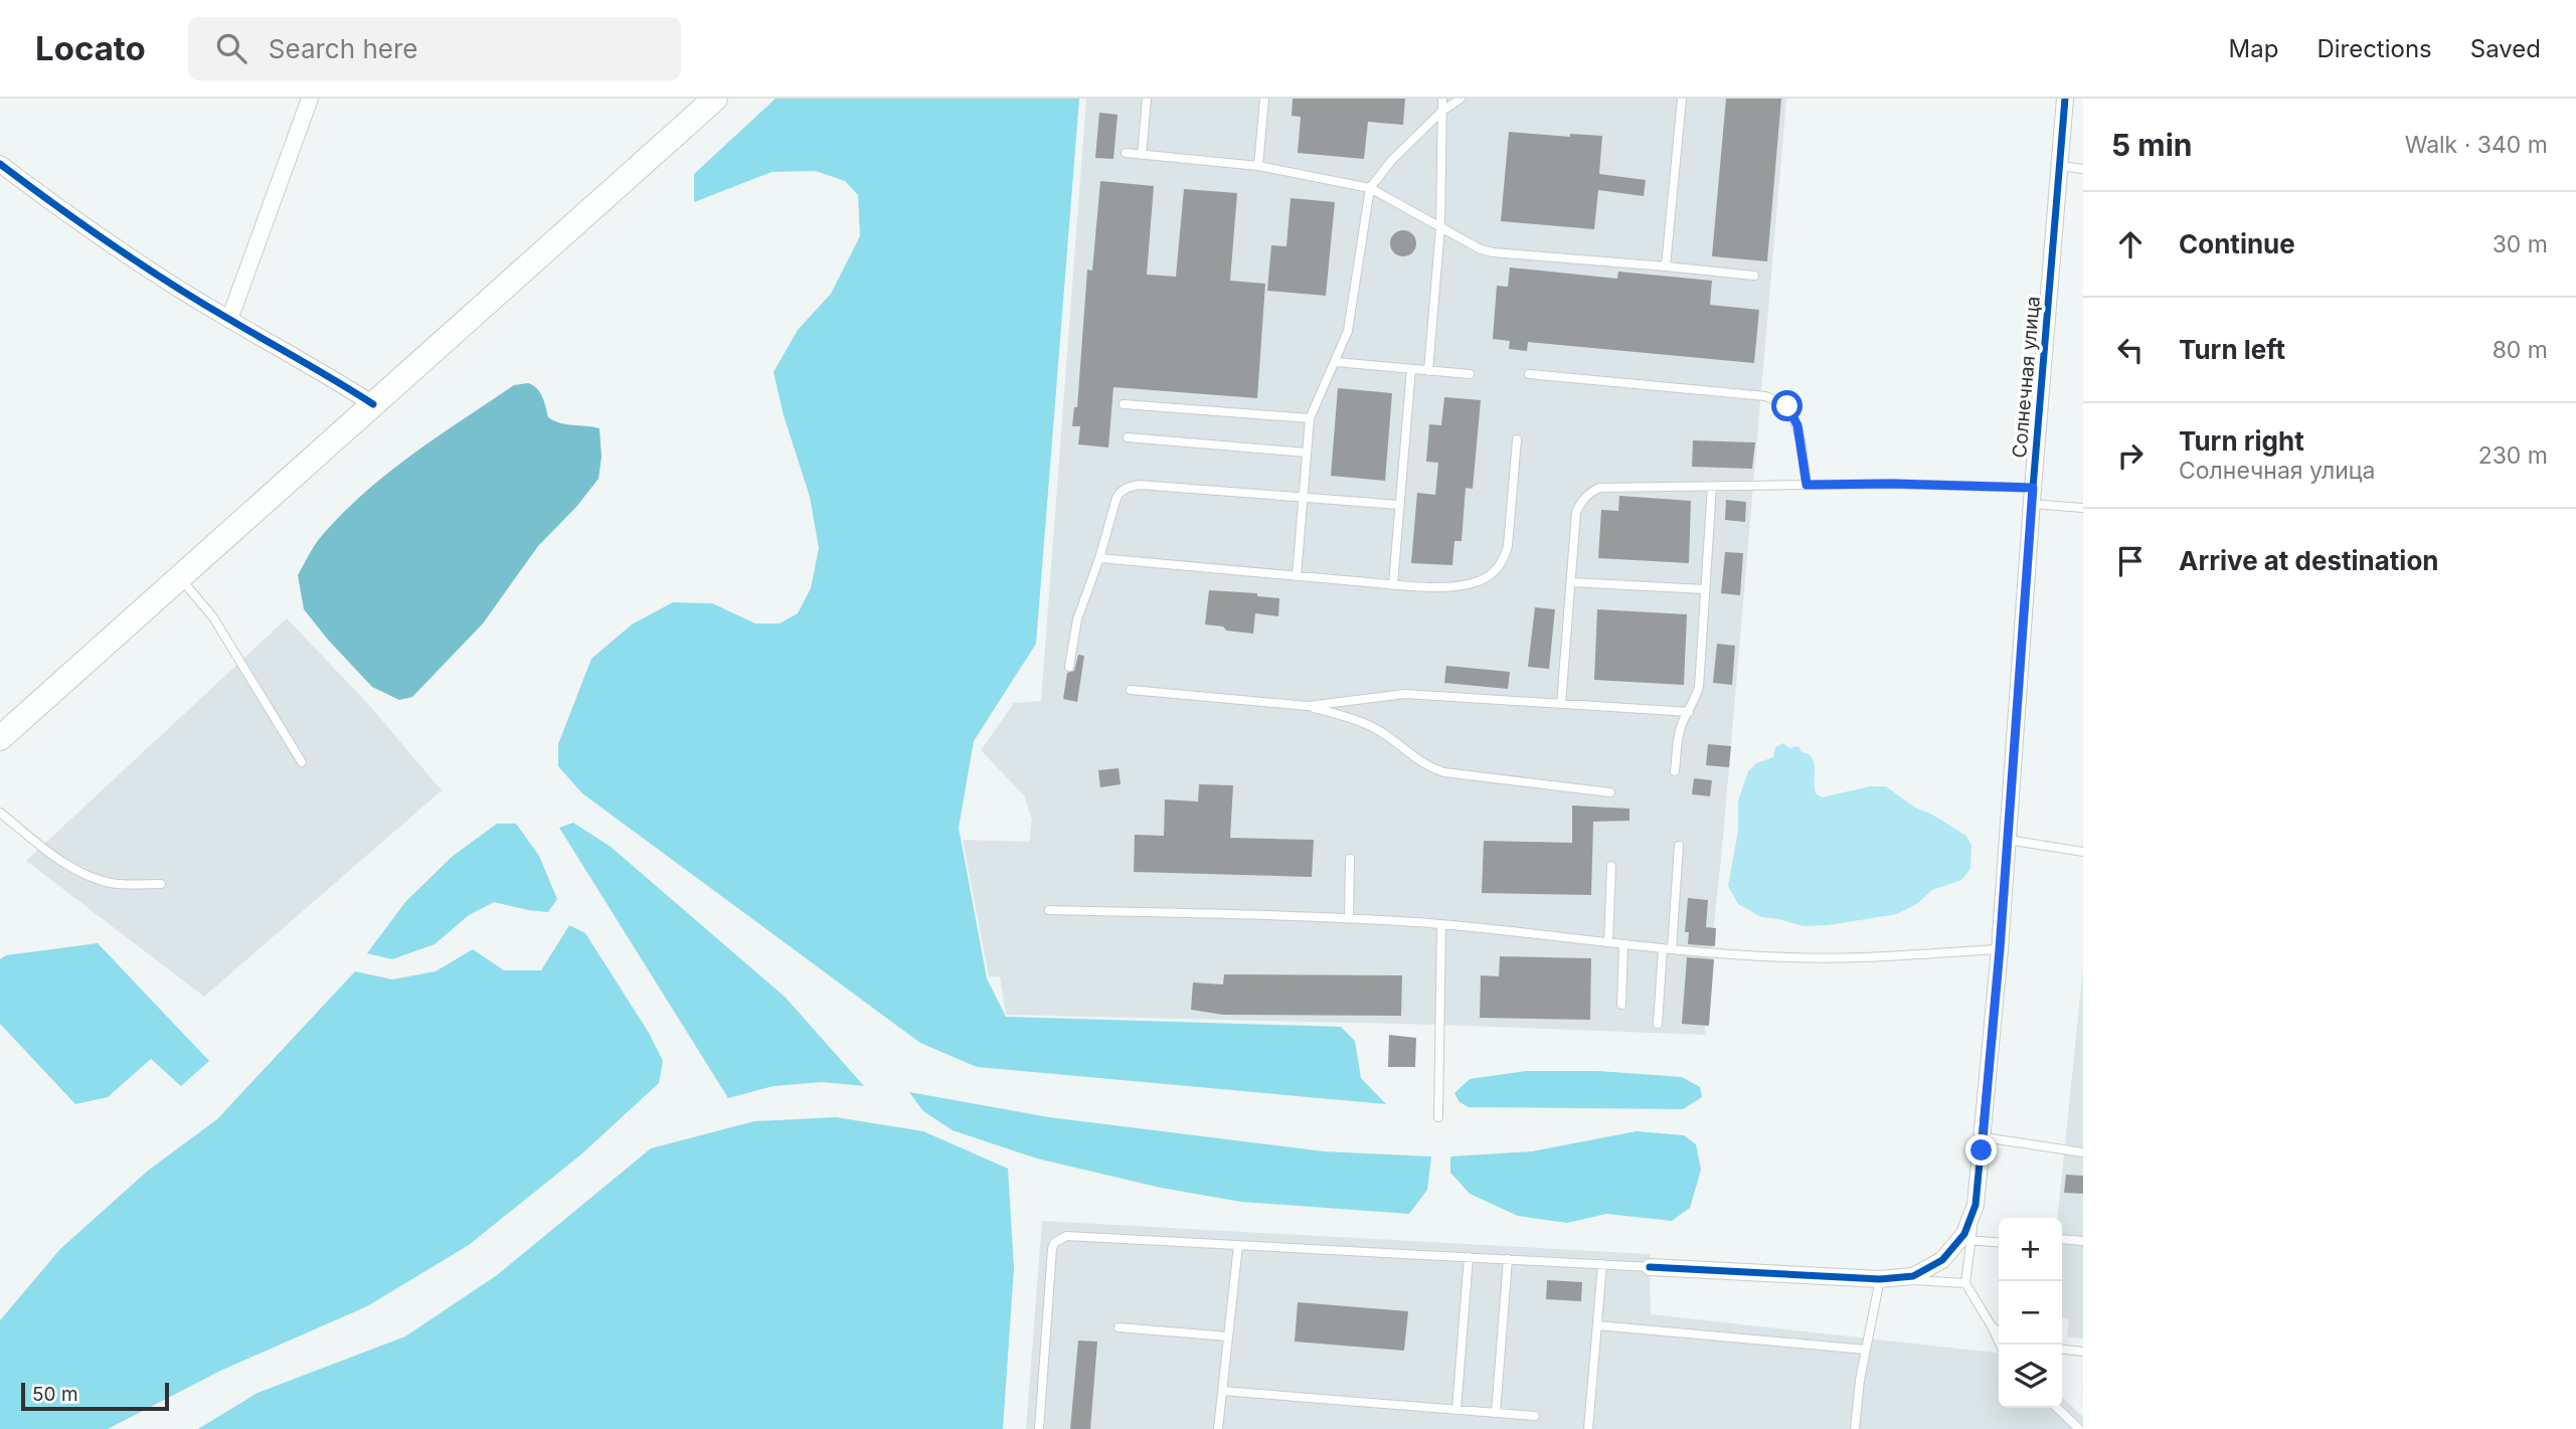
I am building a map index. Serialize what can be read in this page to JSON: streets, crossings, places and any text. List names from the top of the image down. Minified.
{"streets":{"street":["Солнечная улица"]},"scale_bar":"50 m","page":{"header":"Locato","search":"Search here","nav":["Map","Directions","Saved"],"heading":["5 min","Walk · 340 m"],"list":[["Continue","30 m"],["Turn left","80 m"],["Turn right","Солнечная улица","230 m"],"Arrive at destination"],"map_buttons":["+","−"],"scale":"50 m"}}
